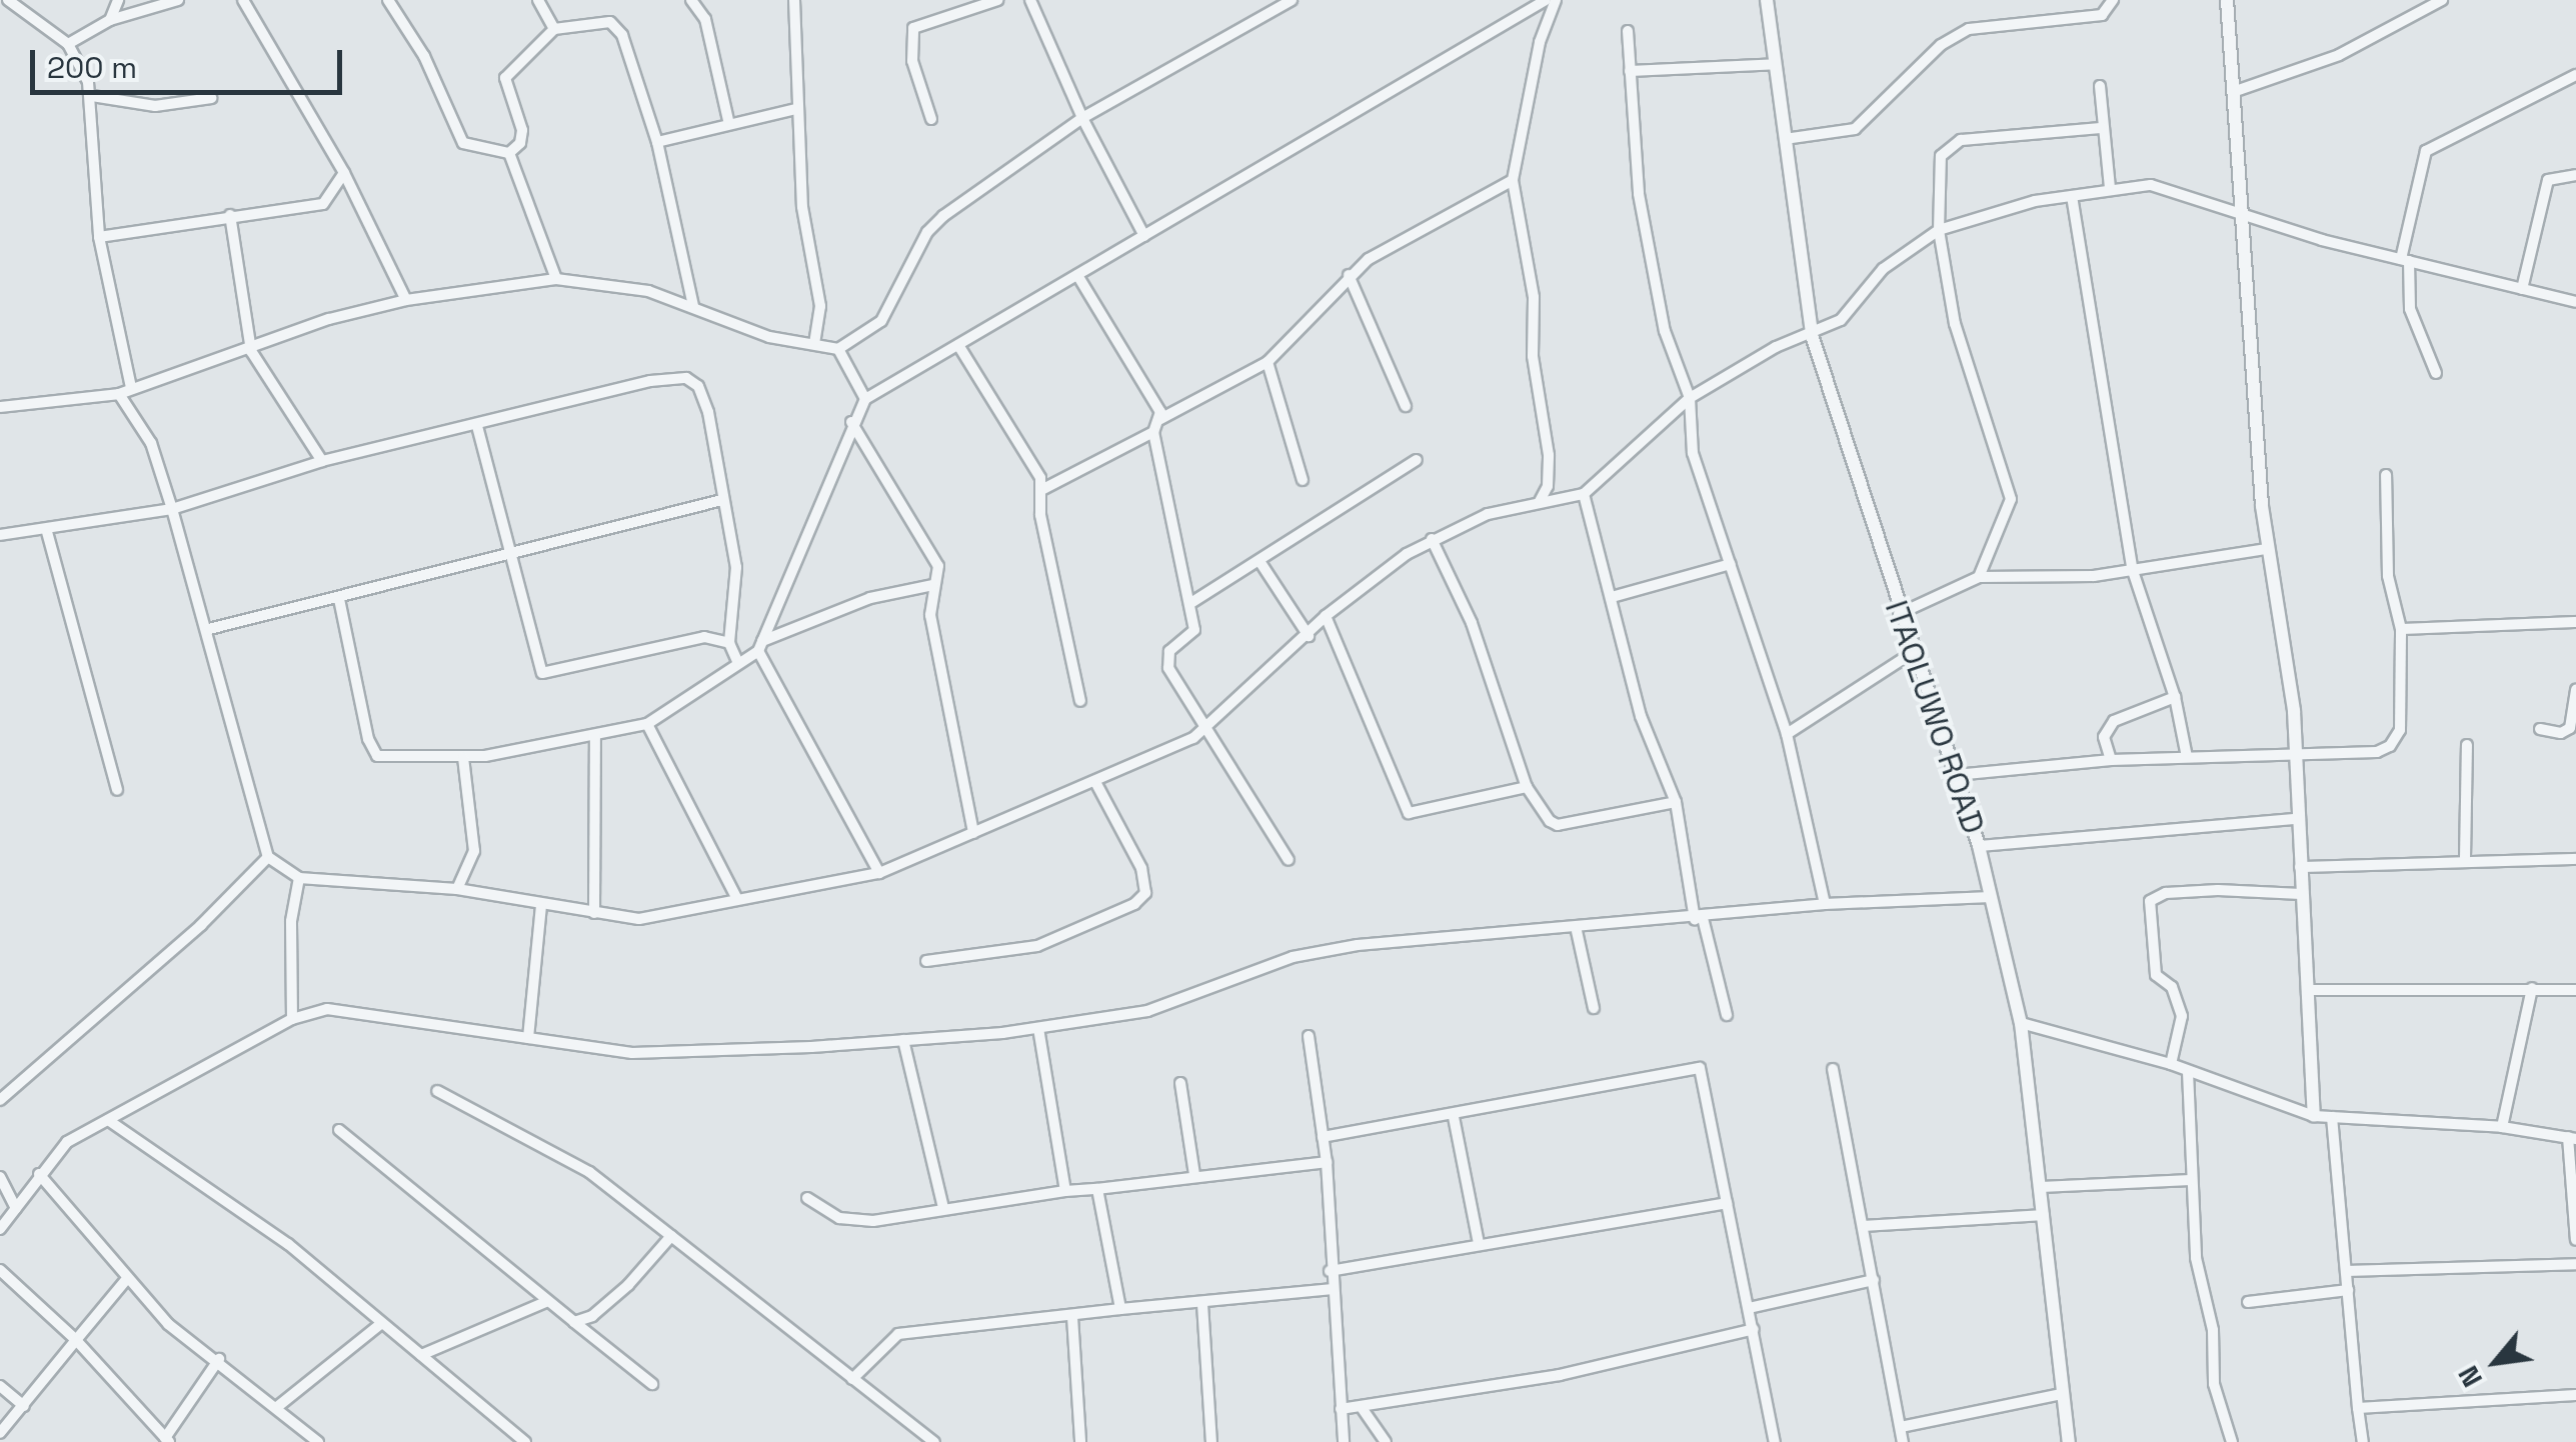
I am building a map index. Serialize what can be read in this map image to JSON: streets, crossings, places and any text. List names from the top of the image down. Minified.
{"streets":{"street":["ITAOLUWO ROAD"]},"scale_bar":"200 m","north":"bottom left"}
